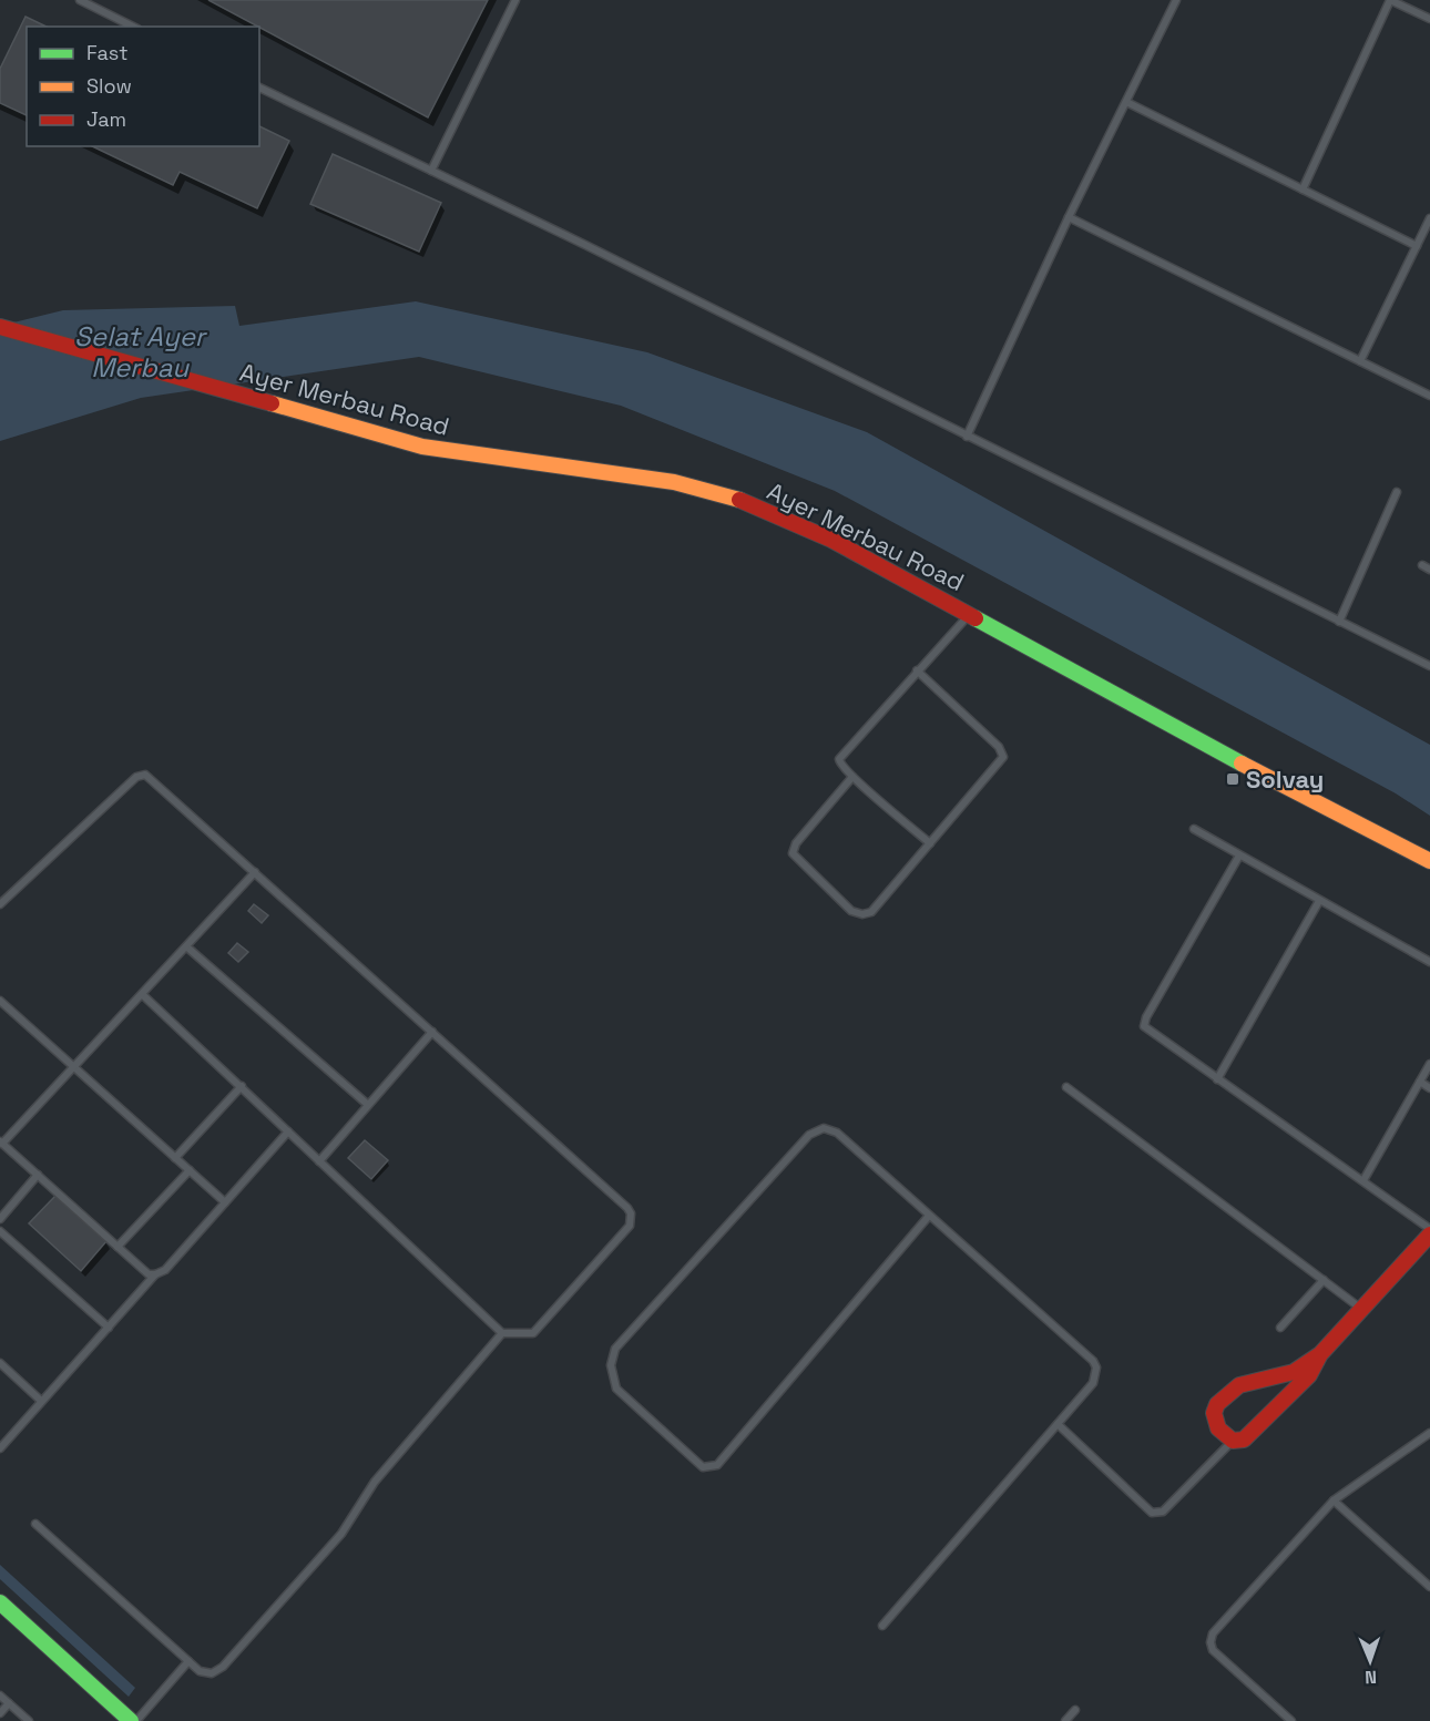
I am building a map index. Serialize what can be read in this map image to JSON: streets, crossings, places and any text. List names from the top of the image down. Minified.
{"streets":{"street":["Ayer Merbau Road"]},"water":["Selat Ayer Merbau"],"places":{"transit":["Solvay"]},"legend":["Fast","Slow","Jam"],"north":"bottom"}
